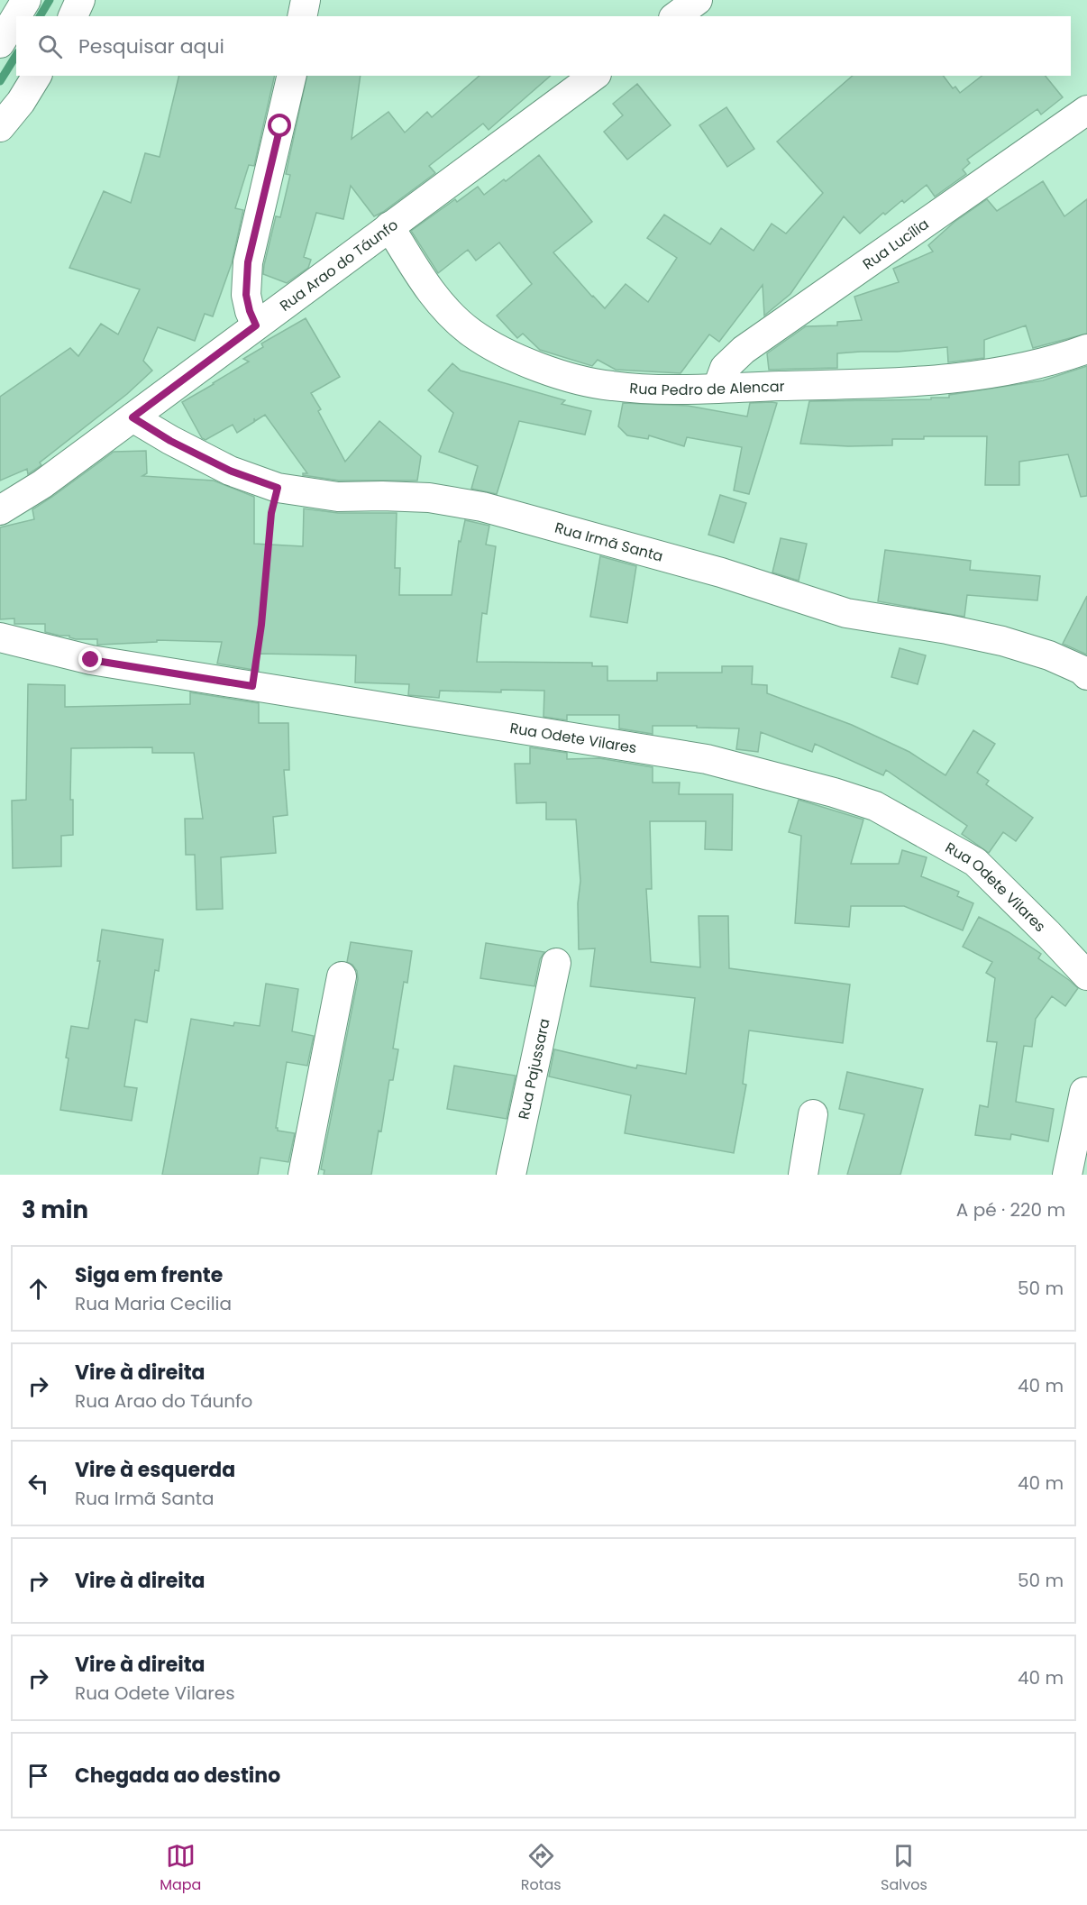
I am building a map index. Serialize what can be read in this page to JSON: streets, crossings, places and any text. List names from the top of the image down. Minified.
{"streets":{"street":["Rua Lucília","Rua Arao do Táunfo","Rua Pedro de Alencar","Rua Irmã Santa","Rua Odete Vilares","Rua Pajussara"]},"crossings":[["Rua Lucília","Rua Pedro de Alencar"],["Rua Arao do Táunfo","Rua Pedro de Alencar"],["Rua Arao do Táunfo","Rua Irmã Santa"]],"page":{"search":"Pesquisar aqui","heading":["3 min","A pé · 220 m"],"list":[["Siga em frente","Rua Maria Cecilia","50 m"],["Vire à direita","Rua Arao do Táunfo","40 m"],["Vire à esquerda","Rua Irmã Santa","40 m"],["Vire à direita","50 m"],["Vire à direita","Rua Odete Vilares","40 m"],"Chegada ao destino"],"nav":["Mapa","Rotas","Salvos"]}}
